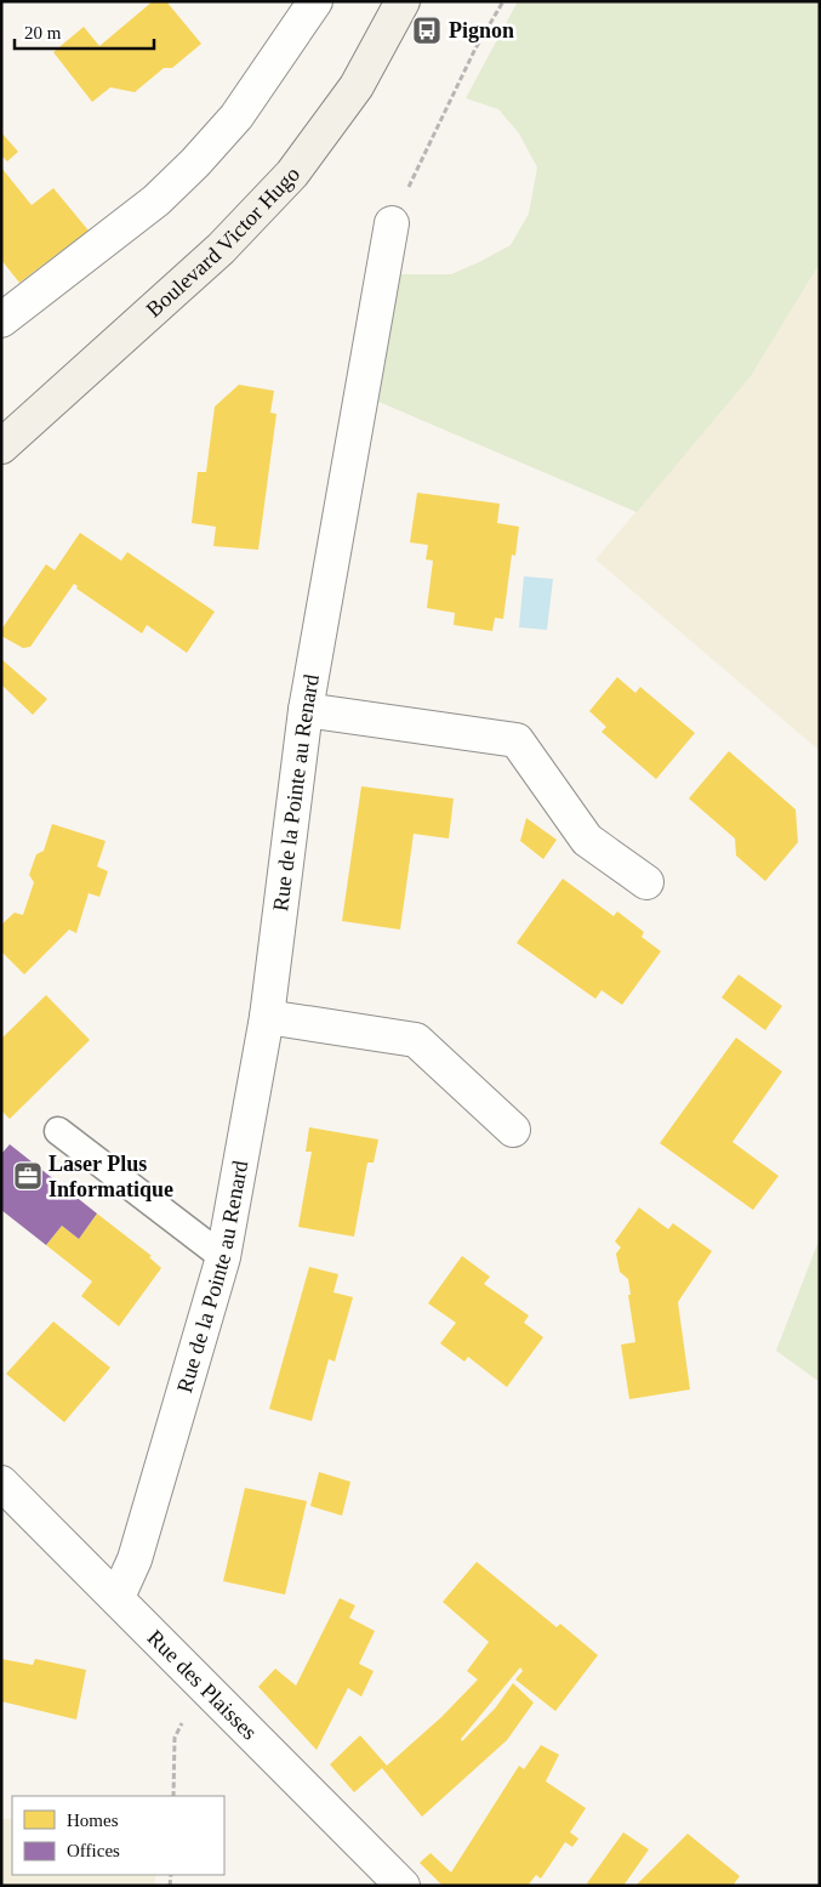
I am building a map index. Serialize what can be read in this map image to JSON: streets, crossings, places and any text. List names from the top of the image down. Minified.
{"streets":{"main road":["Boulevard Victor Hugo"],"street":["Rue de la Pointe au Renard","Rue des Plaisses"]},"crossings":[["Rue de la Pointe au Renard","Rue des Plaisses"]],"places":{"bus stop":["Pignon"],"office":["Laser Plus Informatique"]},"legend":["Homes","Offices"],"scale_bar":"20 m"}
